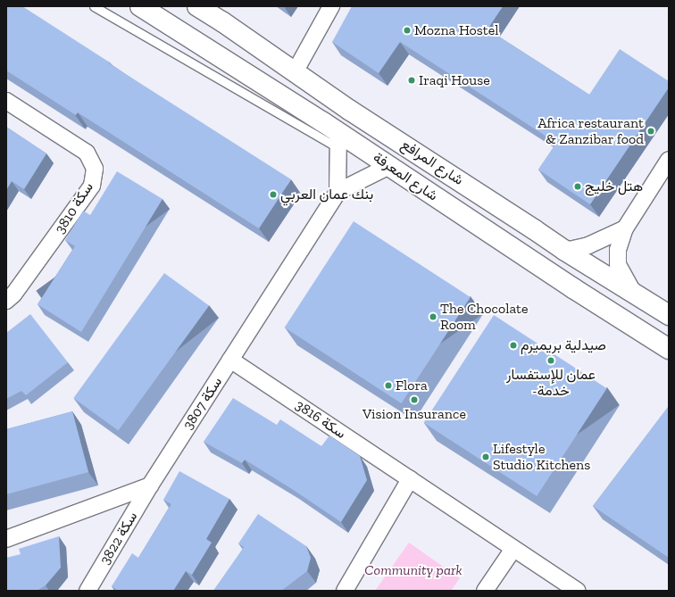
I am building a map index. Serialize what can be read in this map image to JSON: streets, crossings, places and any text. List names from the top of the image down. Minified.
{"streets":{"main road":["شارع المرافع","شارع المعرفة"],"street":["سكة 3810","سكة 3807","سكة 3816","سكة 3822"]},"crossings":[["سكة 3807","سكة 3816"],["سكة 3807","سكة 3822"]],"parks":["Community park"],"places":["Mozna Hostel","Iraqi House","Africa restaurant & Zanzibar food","هتل خلیج","بنك عمان العربي","The Chocolate Room","صيدلية بريميرم","عمان للإستفسار -خدمة","Flora","Vision Insurance","Lifestyle Studio Kitchens"]}
